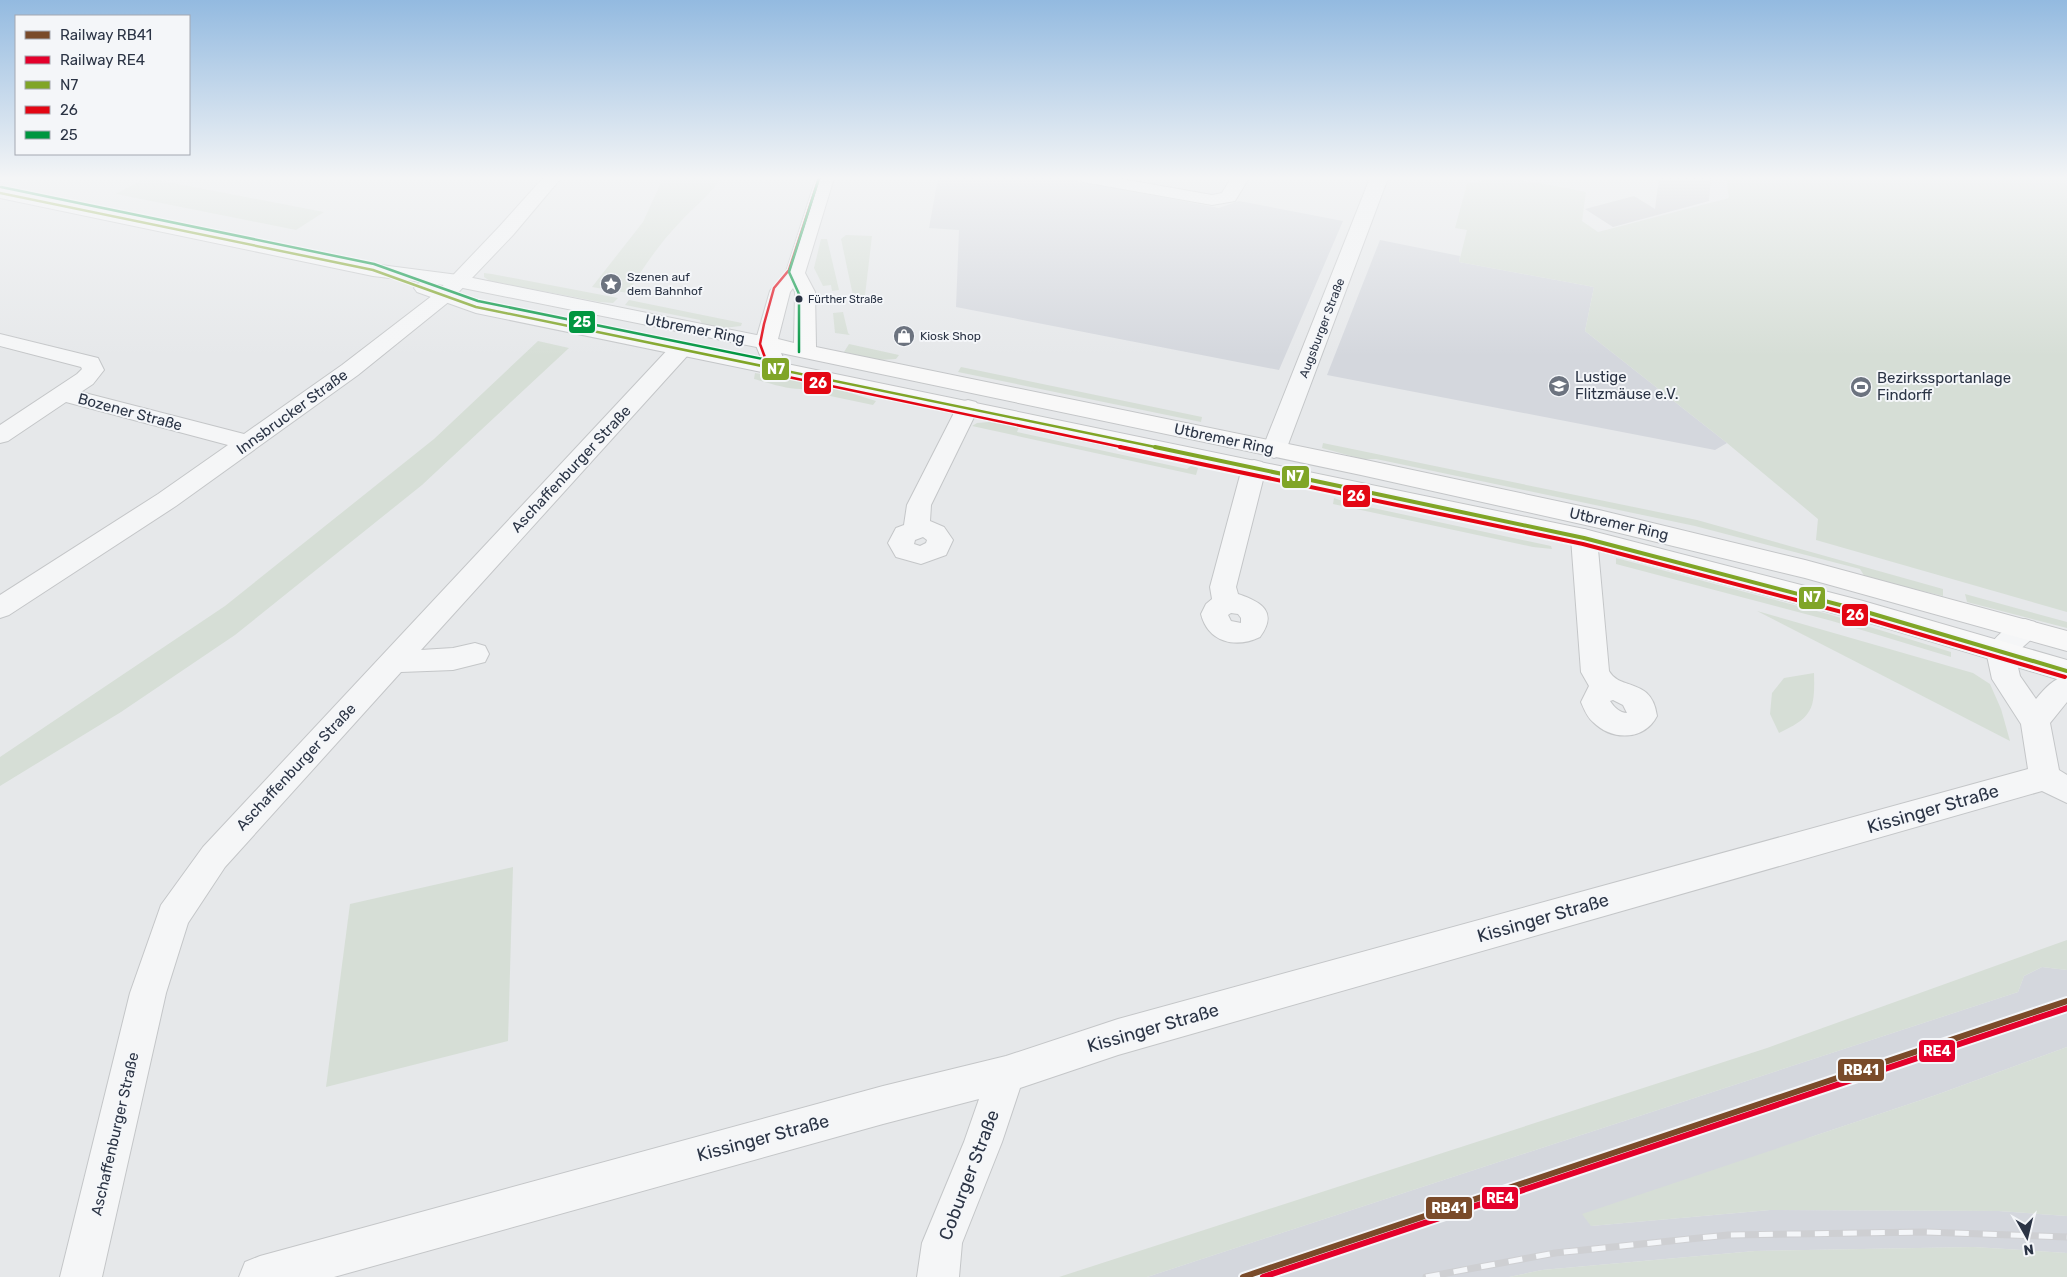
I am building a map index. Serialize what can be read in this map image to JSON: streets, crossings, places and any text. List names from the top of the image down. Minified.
{"streets":{"main road":["Utbremer Ring"],"street":["Augsburger Straße","Bozener Straße","Innsbrucker Straße","Aschaffenburger Straße","Kissinger Straße","Coburger Straße"]},"crossings":[["Augsburger Straße","Utbremer Ring"],["Utbremer Ring","Innsbrucker Straße"],["Utbremer Ring","Aschaffenburger Straße"],["Bozener Straße","Innsbrucker Straße"],["Kissinger Straße","Coburger Straße"]],"places":{"place":["Szenen auf dem Bahnhof"],"other":["Fürther Straße"],"shop":["Kiosk Shop"],"school or university":["Lustige Flitzmäuse e.V."],"sports":["Bezirkssportanlage Findorff"]},"lines":["transit line N7","transit line 26","transit line 25","rail line RB41","rail line RE4"],"legend":["Railway RB41","Railway RE4","N7","26","25"],"north":"bottom"}
